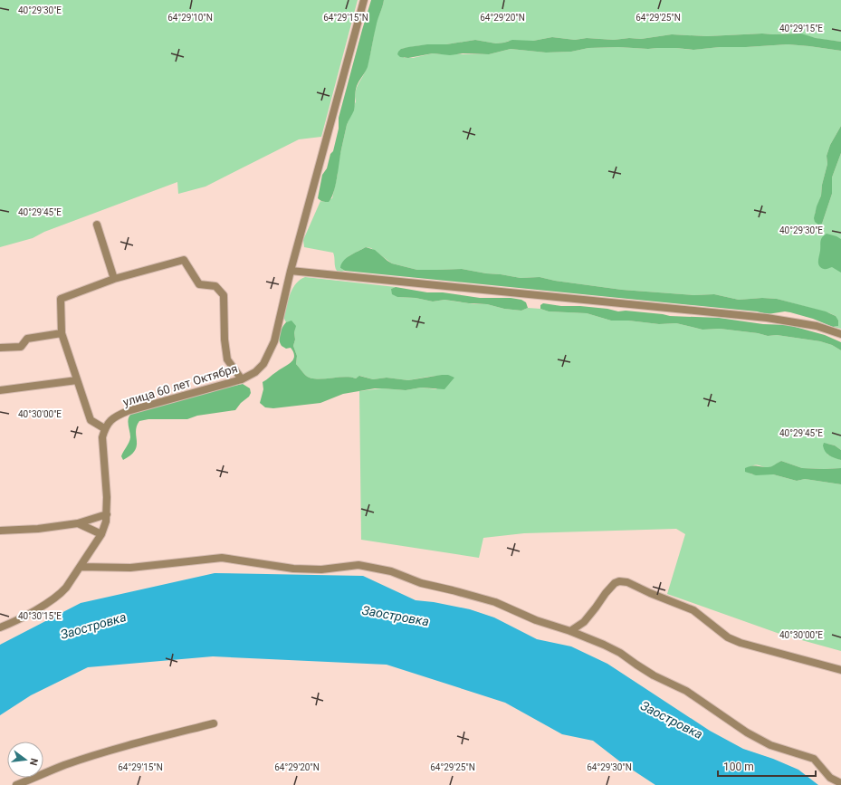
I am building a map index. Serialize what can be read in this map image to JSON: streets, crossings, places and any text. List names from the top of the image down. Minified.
{"streets":{"street":["улица 60 лет Октября"]},"water":["Заостровка"],"scale_bar":"100 m","north":"right","coordinates":["40°29'30\"E","64°29'10\"N","64°29'15\"N","64°29'20\"N","64°29'25\"N","40°29'15\"E","40°29'45\"E","40°30'00\"E","40°30'15\"E","64°29'30\"N"]}
